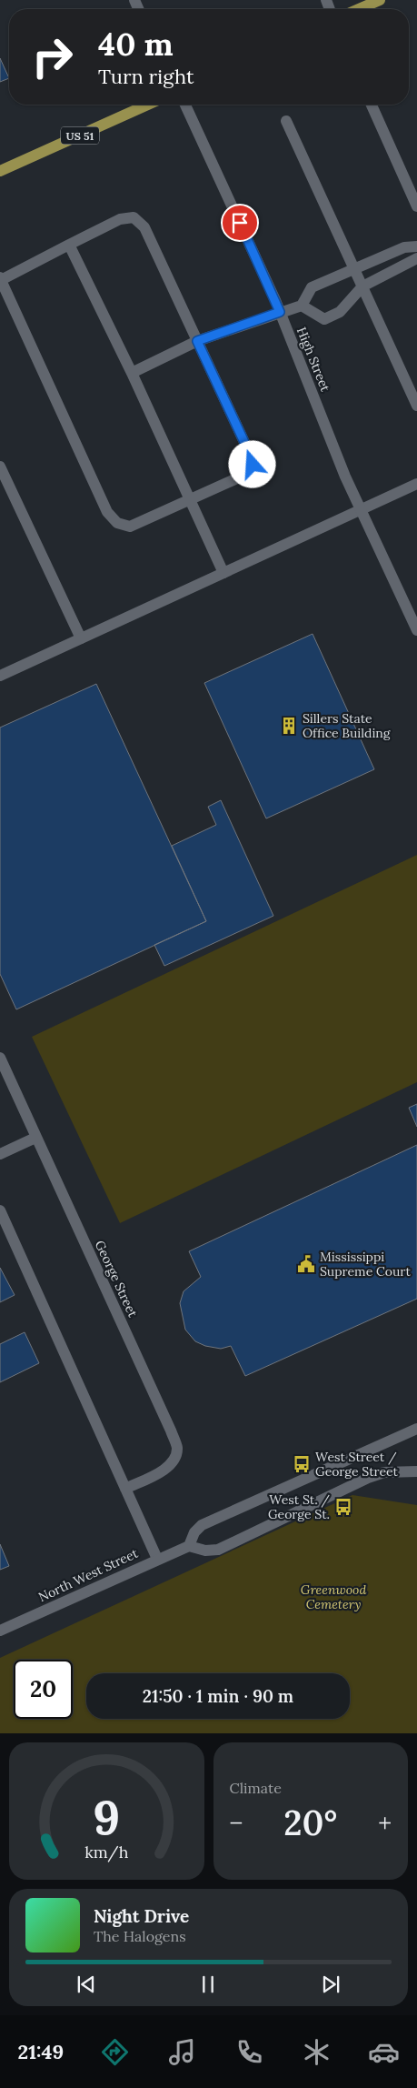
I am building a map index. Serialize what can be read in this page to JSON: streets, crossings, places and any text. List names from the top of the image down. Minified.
{"streets":{"main road":["US 51"],"street":["High Street","George Street","North West Street"]},"parks":["Greenwood Cemetery"],"places":{"building":["Sillers State Office Building"],"public building":["Mississippi Supreme Court"],"bus stop":["West Street / George Street","West St. / George St."]},"page":{"turn":["40 m","Turn right"],"limit":"20","trip":"21:50 · 1 min · 90 m","tile":"Climate","heat":["−","20°","+"],"song":["Night Drive","The Halogens"],"tabs":"21:49","gauge":["9","km/h"]}}
